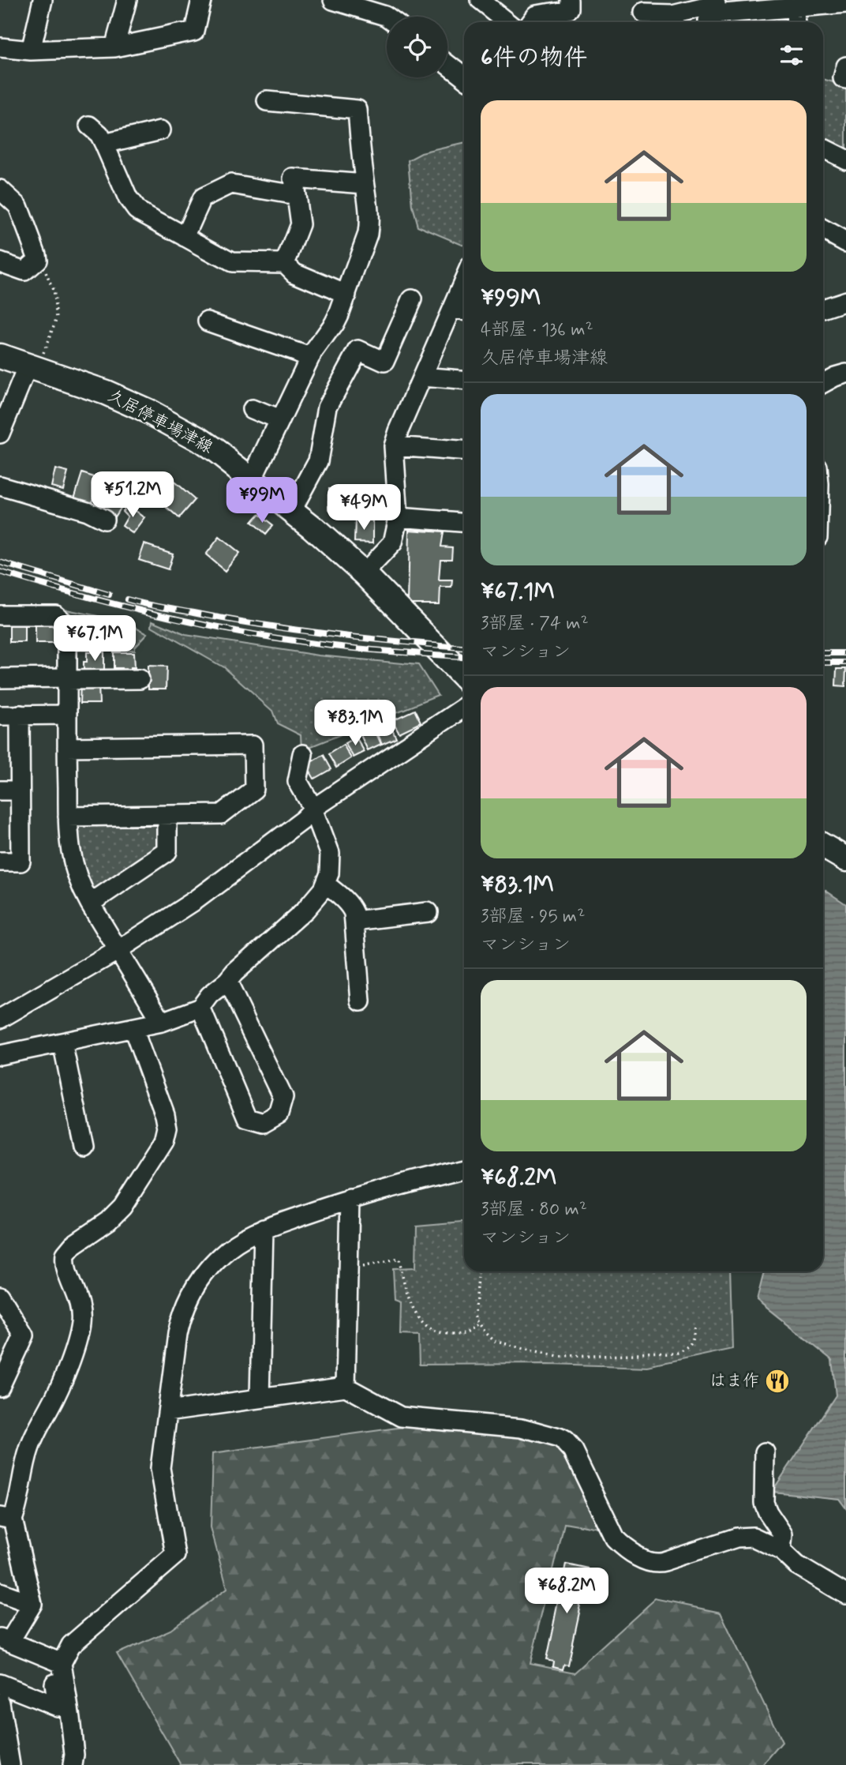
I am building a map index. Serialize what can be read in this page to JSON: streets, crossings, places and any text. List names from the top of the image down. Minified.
{"streets":{"main road":["久居停車場津線"]},"places":{"restaurant":["はま作"]},"page":{"heading":"6件の物件","list":[{"name":"¥99M","note":"4部屋 · 136 m² · 久居停車場津線"},{"name":"¥67.1M","note":"3部屋 · 74 m² · マンション"},{"name":"¥83.1M","note":"3部屋 · 95 m² · マンション"},{"name":"¥68.2M","note":"3部屋 · 80 m² · マンション"}],"price":["¥51.2M","¥99M","¥49M","¥67.1M","¥83.1M","¥68.2M"]}}
